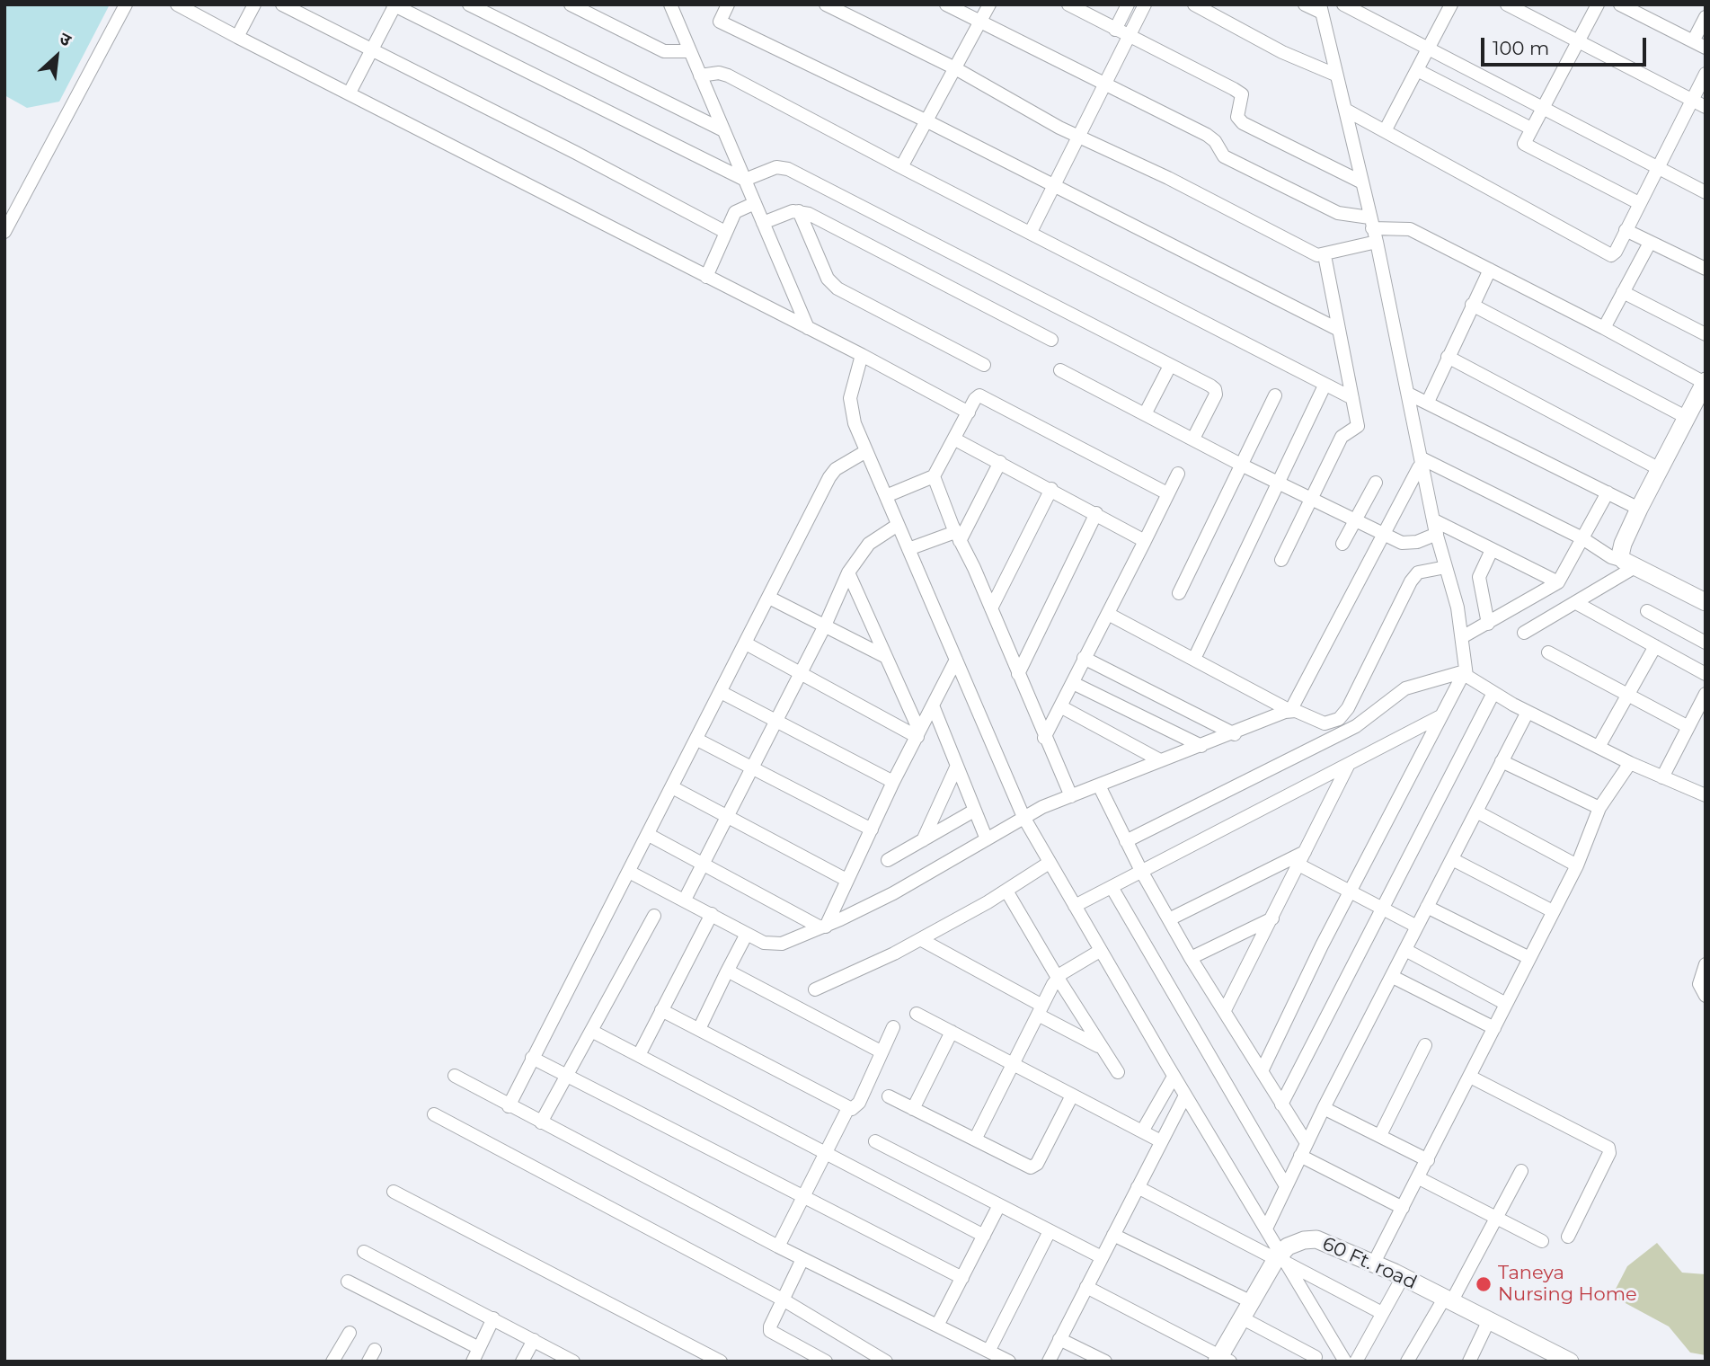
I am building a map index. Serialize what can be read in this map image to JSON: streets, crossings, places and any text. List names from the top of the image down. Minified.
{"streets":{"street":["60 Ft. road"]},"places":["Taneya Nursing Home"],"scale_bar":"100 m","north":"top right"}
